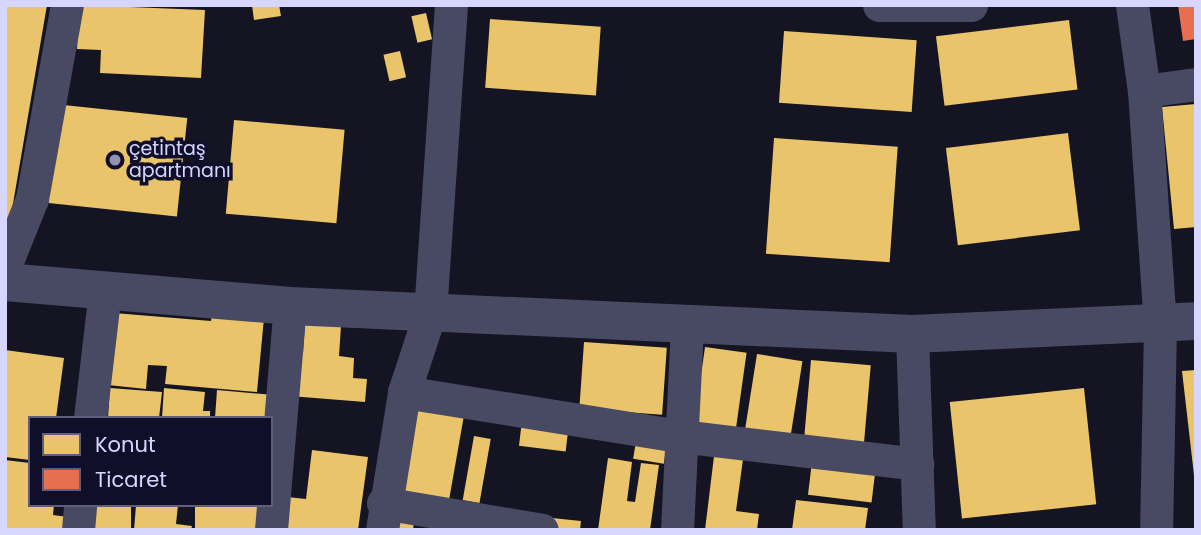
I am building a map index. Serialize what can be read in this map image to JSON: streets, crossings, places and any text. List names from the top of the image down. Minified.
{"places":["çetintaş apartmanı"],"legend":["Konut","Ticaret"]}
